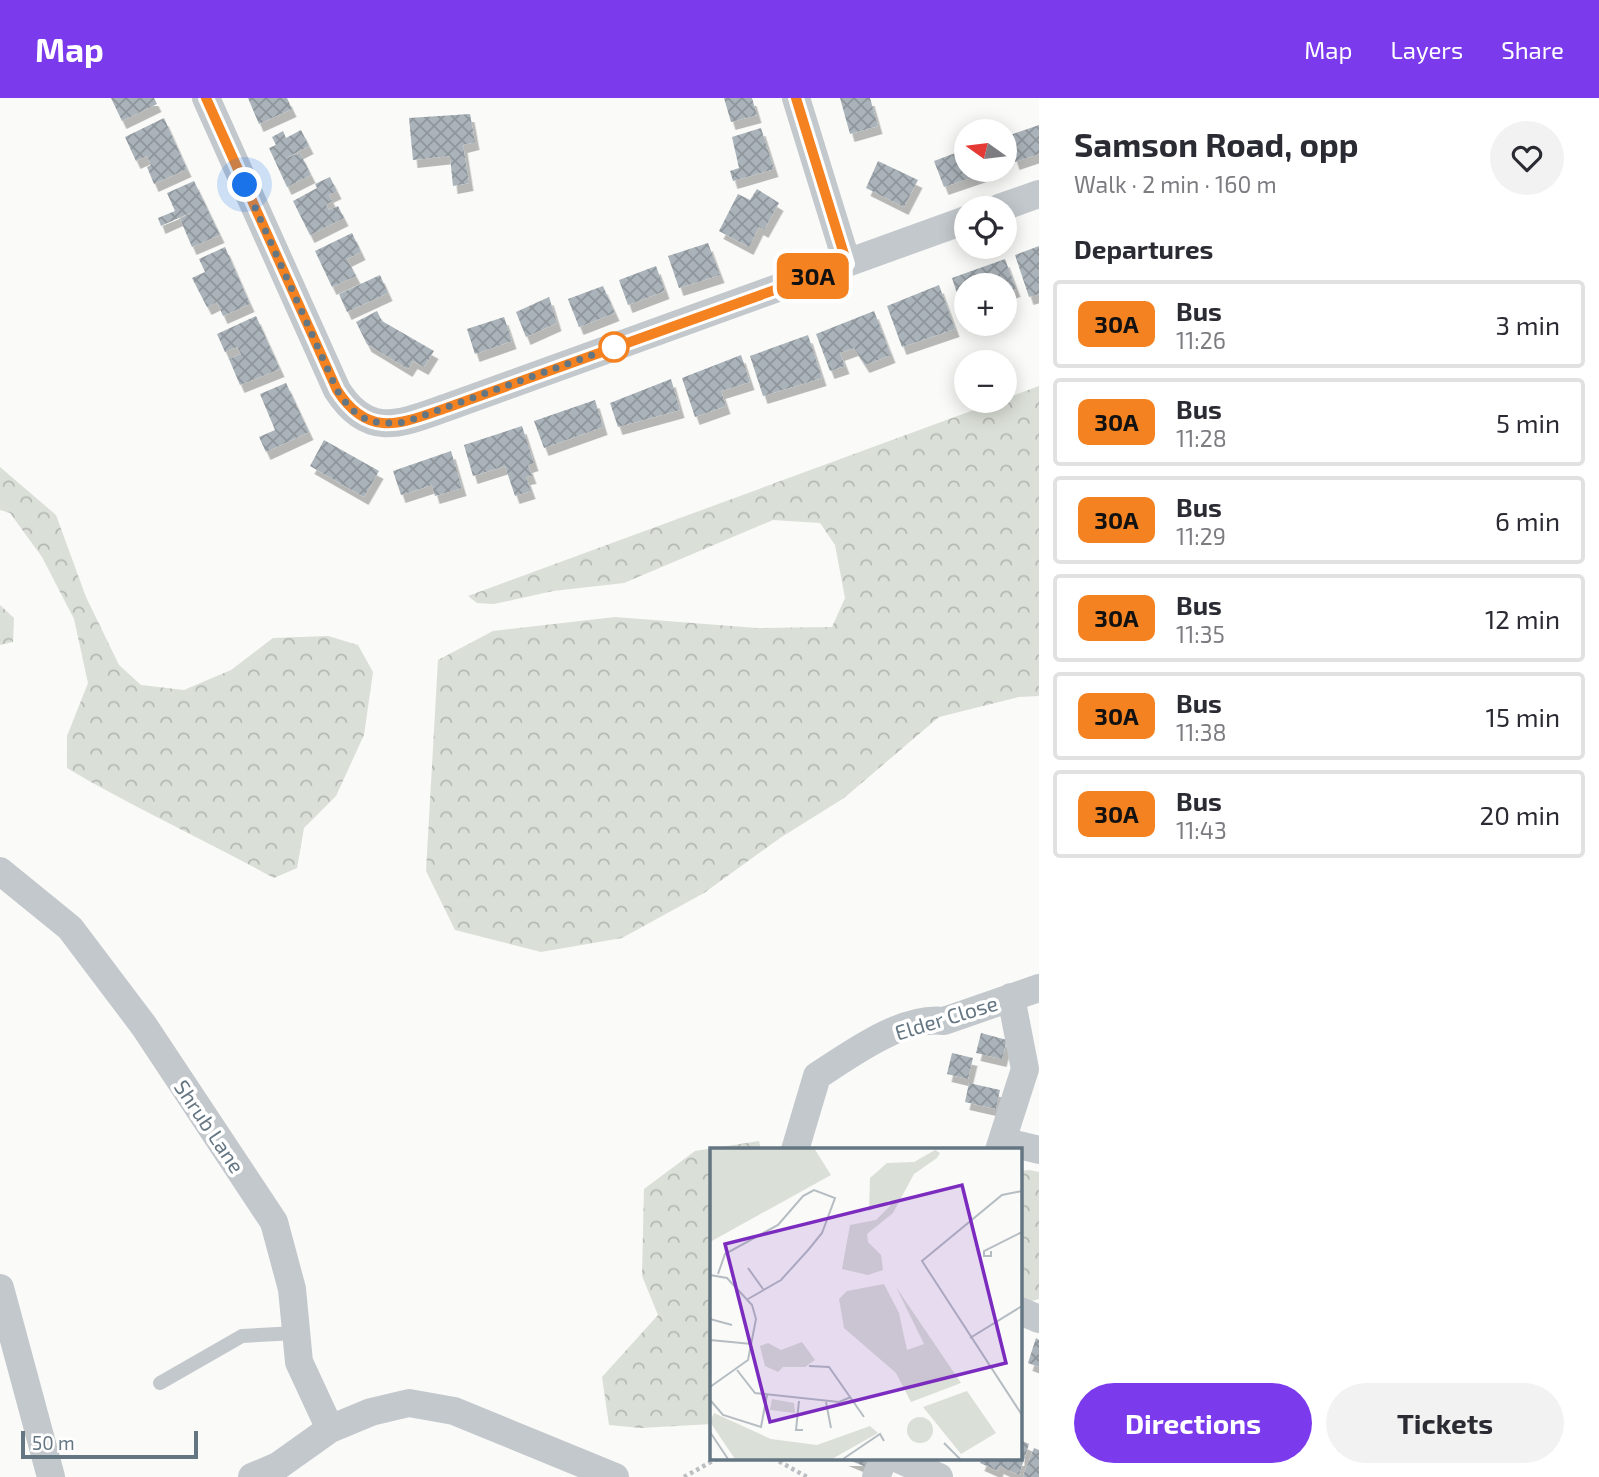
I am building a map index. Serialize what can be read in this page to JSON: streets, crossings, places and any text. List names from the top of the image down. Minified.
{"streets":{"street":["Elder Close","Shrub Lane"]},"lines":["bus line 30A"],"scale_bar":"50 m","north":"left","page":{"header":"Map","nav":["Map","Layers","Share"],"on_map":"30A","heading":[["Samson Road, opp","Walk · 2 min · 160 m"],"Departures"],"map_buttons":["+","−"],"list":[{"mark":"30A","name":"Bus","note":"11:26","value":"3 min"},{"mark":"30A","name":"Bus","note":"11:28","value":"5 min"},{"mark":"30A","name":"Bus","note":"11:29","value":"6 min"},{"mark":"30A","name":"Bus","note":"11:35","value":"12 min"},{"mark":"30A","name":"Bus","note":"11:38","value":"15 min"},{"mark":"30A","name":"Bus","note":"11:43","value":"20 min"}],"buttons":["Directions","Tickets"],"scale":"50 m"}}
